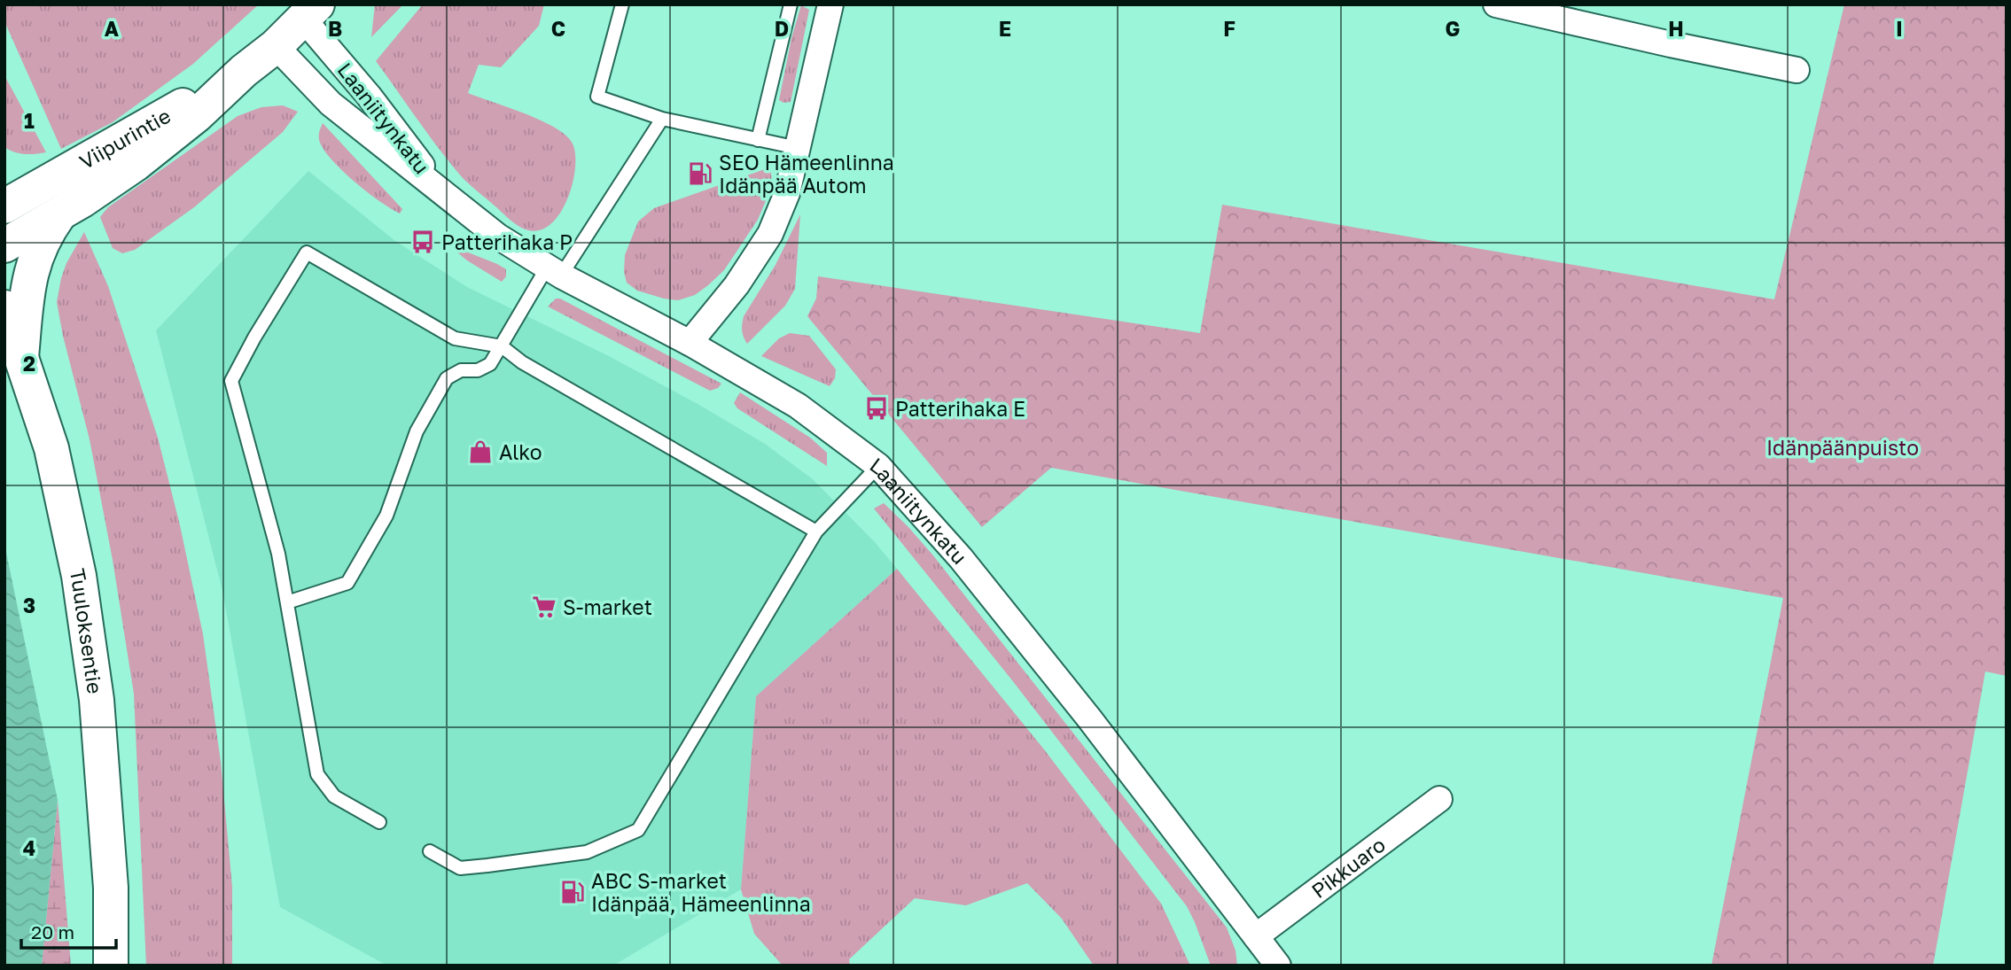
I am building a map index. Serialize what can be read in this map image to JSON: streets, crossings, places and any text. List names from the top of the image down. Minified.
{"streets":{"main road":["Viipurintie","Tuuloksentie"],"street":["Laaniitynkatu","Pikkuaro"]},"crossings":[["Laaniitynkatu","Viipurintie"],["Laaniitynkatu","Pikkuaro"],["Viipurintie","Tuuloksentie"]],"parks":["Idänpäänpuisto"],"places":{"fuel station":["SEO Hämeenlinna Idänpää Autom","ABC S-market Idänpää, Hämeenlinna"],"bus stop":["Patterihaka P","Patterihaka E"],"shop":["Alko"],"supermarket":["S-market"]},"scale_bar":"20 m","grid":{"columns":["A","B","C","D","E","F","G","H","I"],"rows":["1","2","3","4"]}}
